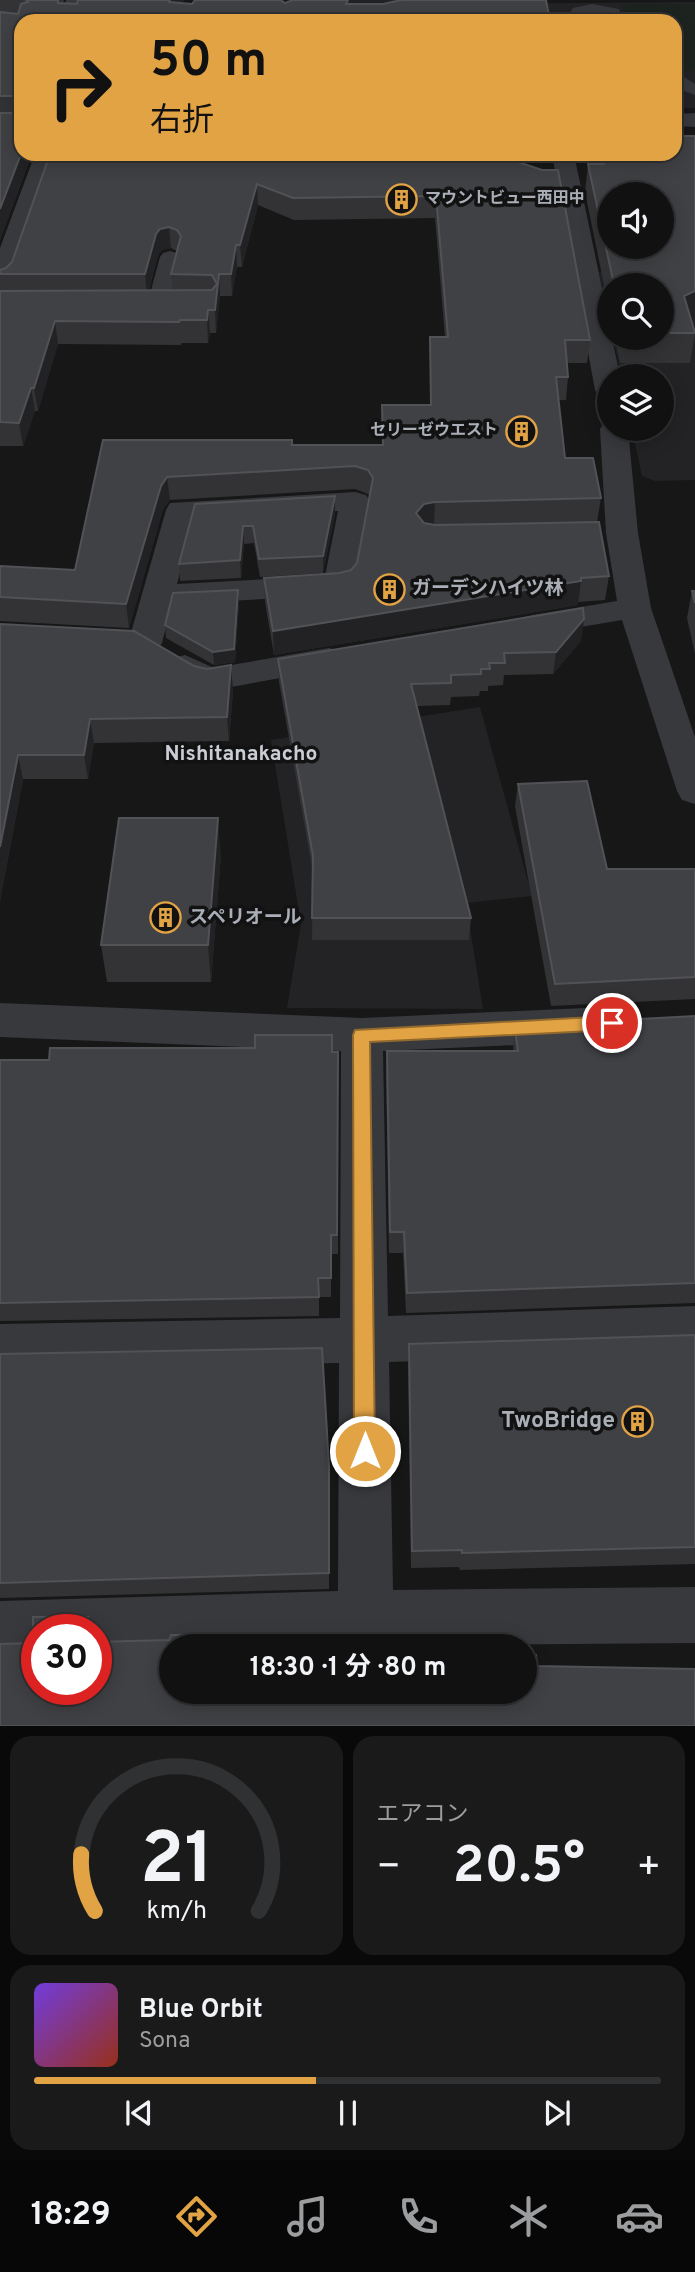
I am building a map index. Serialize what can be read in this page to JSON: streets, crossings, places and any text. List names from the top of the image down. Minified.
{"districts":["Nishitanakacho"],"places":{"building":["マウントビュー西田中","セリーゼウエスト","ガーデンハイツ林","スペリオール","TwoBridge"]},"page":{"turn":["50 m","右折"],"limit":"30","trip":"18:30 · 1 分 · 80 m","tile":"エアコン","heat":["−","20.5°","+"],"song":["Blue Orbit","Sona"],"tabs":"18:29","gauge":["21","km/h"]}}
